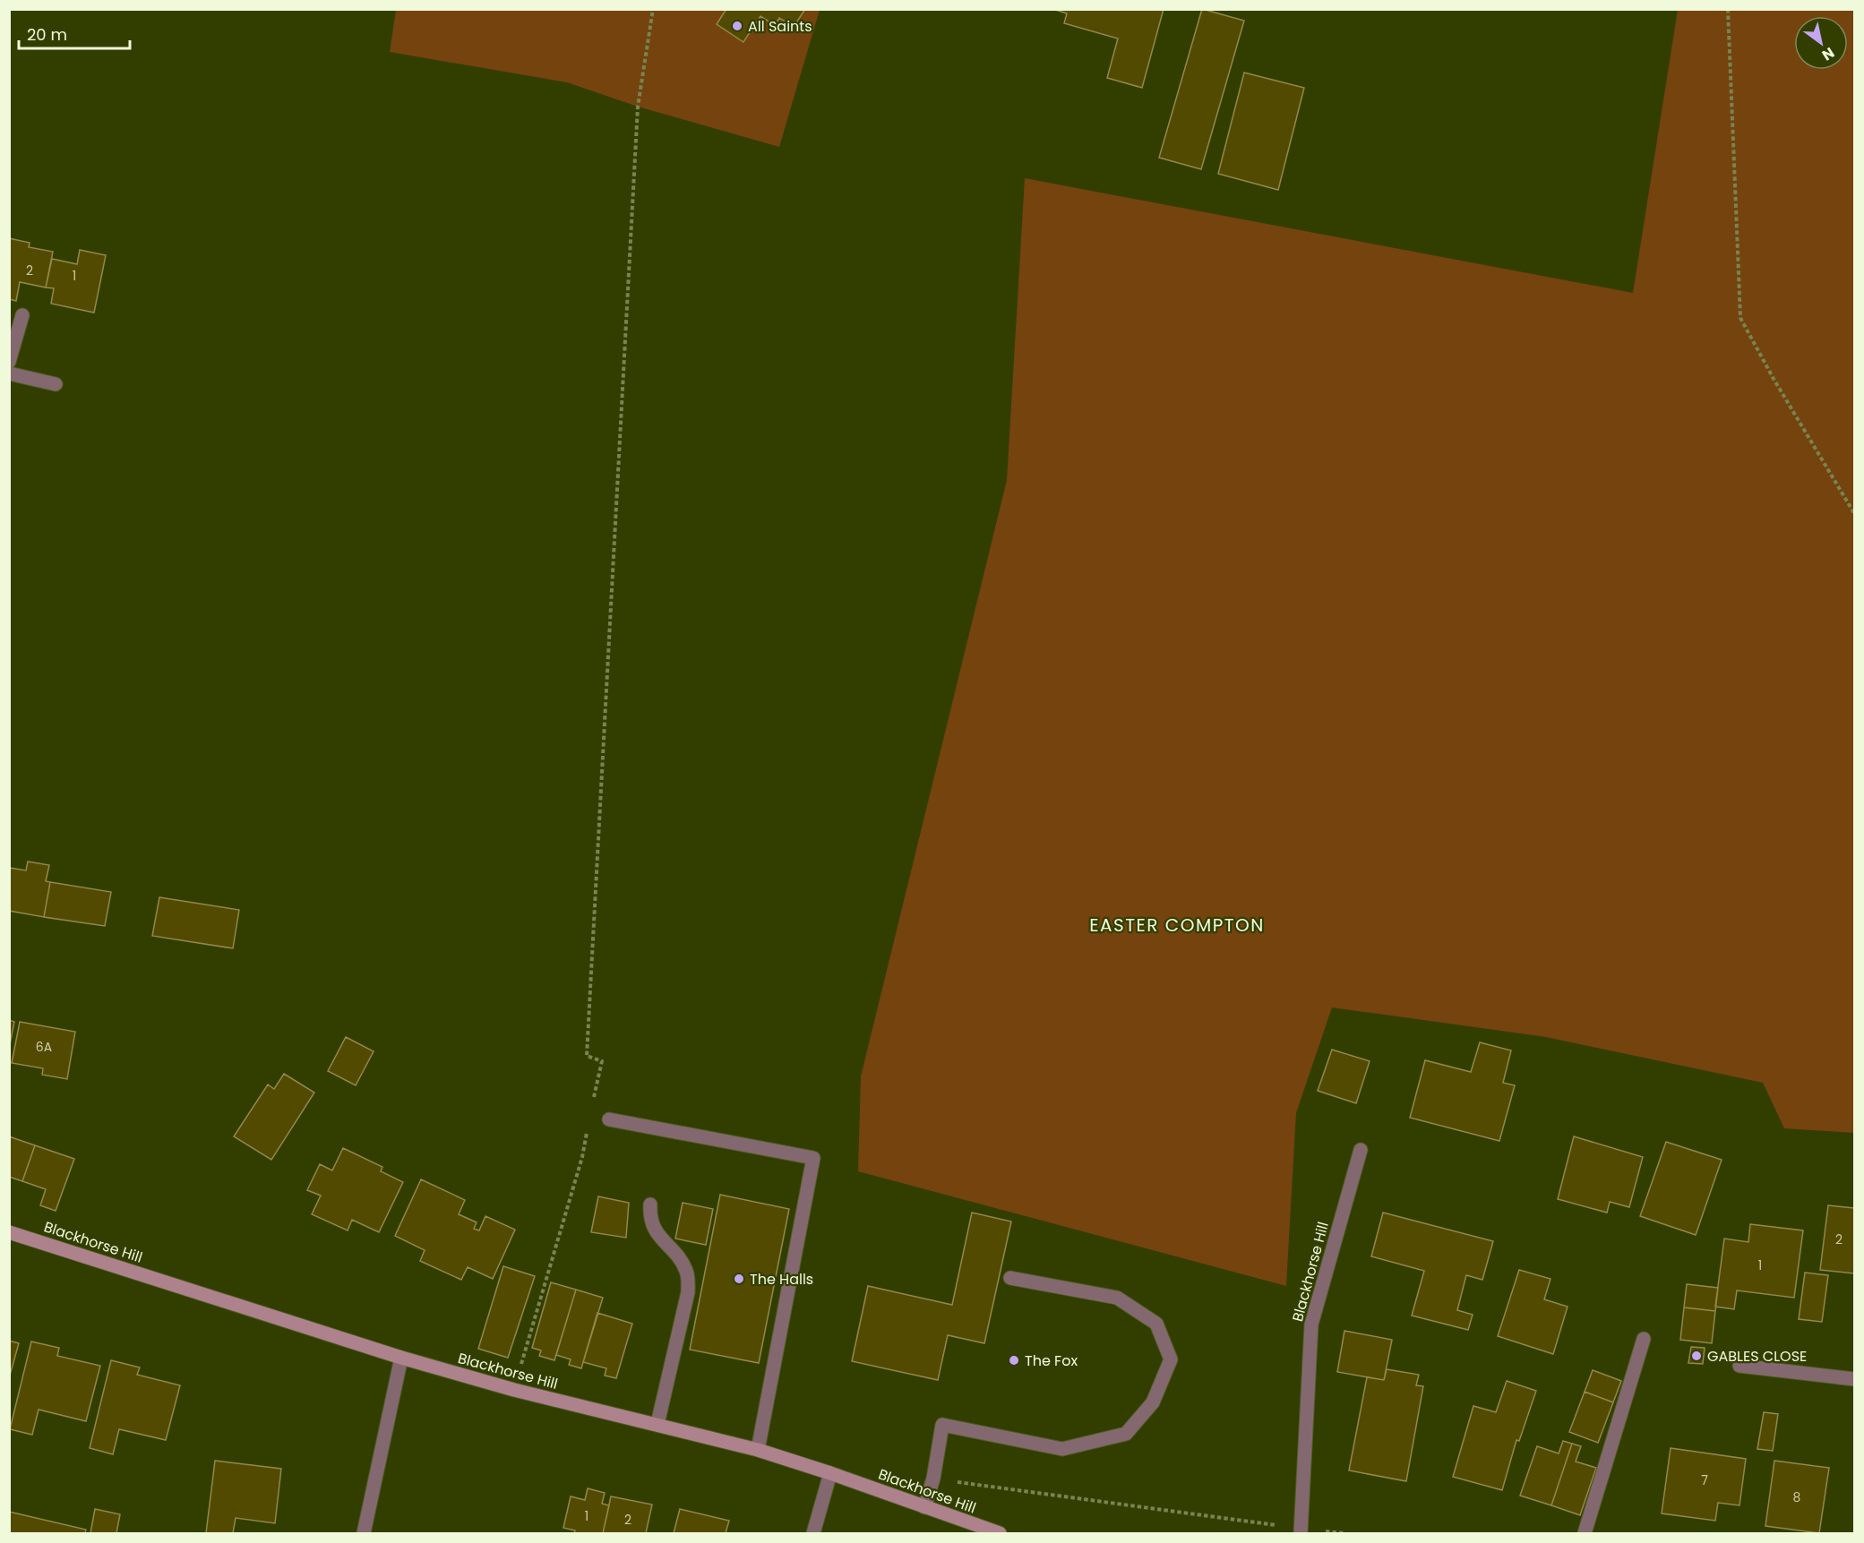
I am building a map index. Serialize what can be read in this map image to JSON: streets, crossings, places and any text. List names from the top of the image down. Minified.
{"streets":{"main road":["Blackhorse Hill"]},"districts":["EASTER COMPTON"],"places":["All Saints","The Halls","GABLES CLOSE","The Fox"],"house_numbers":["2","1","6A","2","1","7","8","1","2"],"scale_bar":"20 m","north":"bottom right"}
